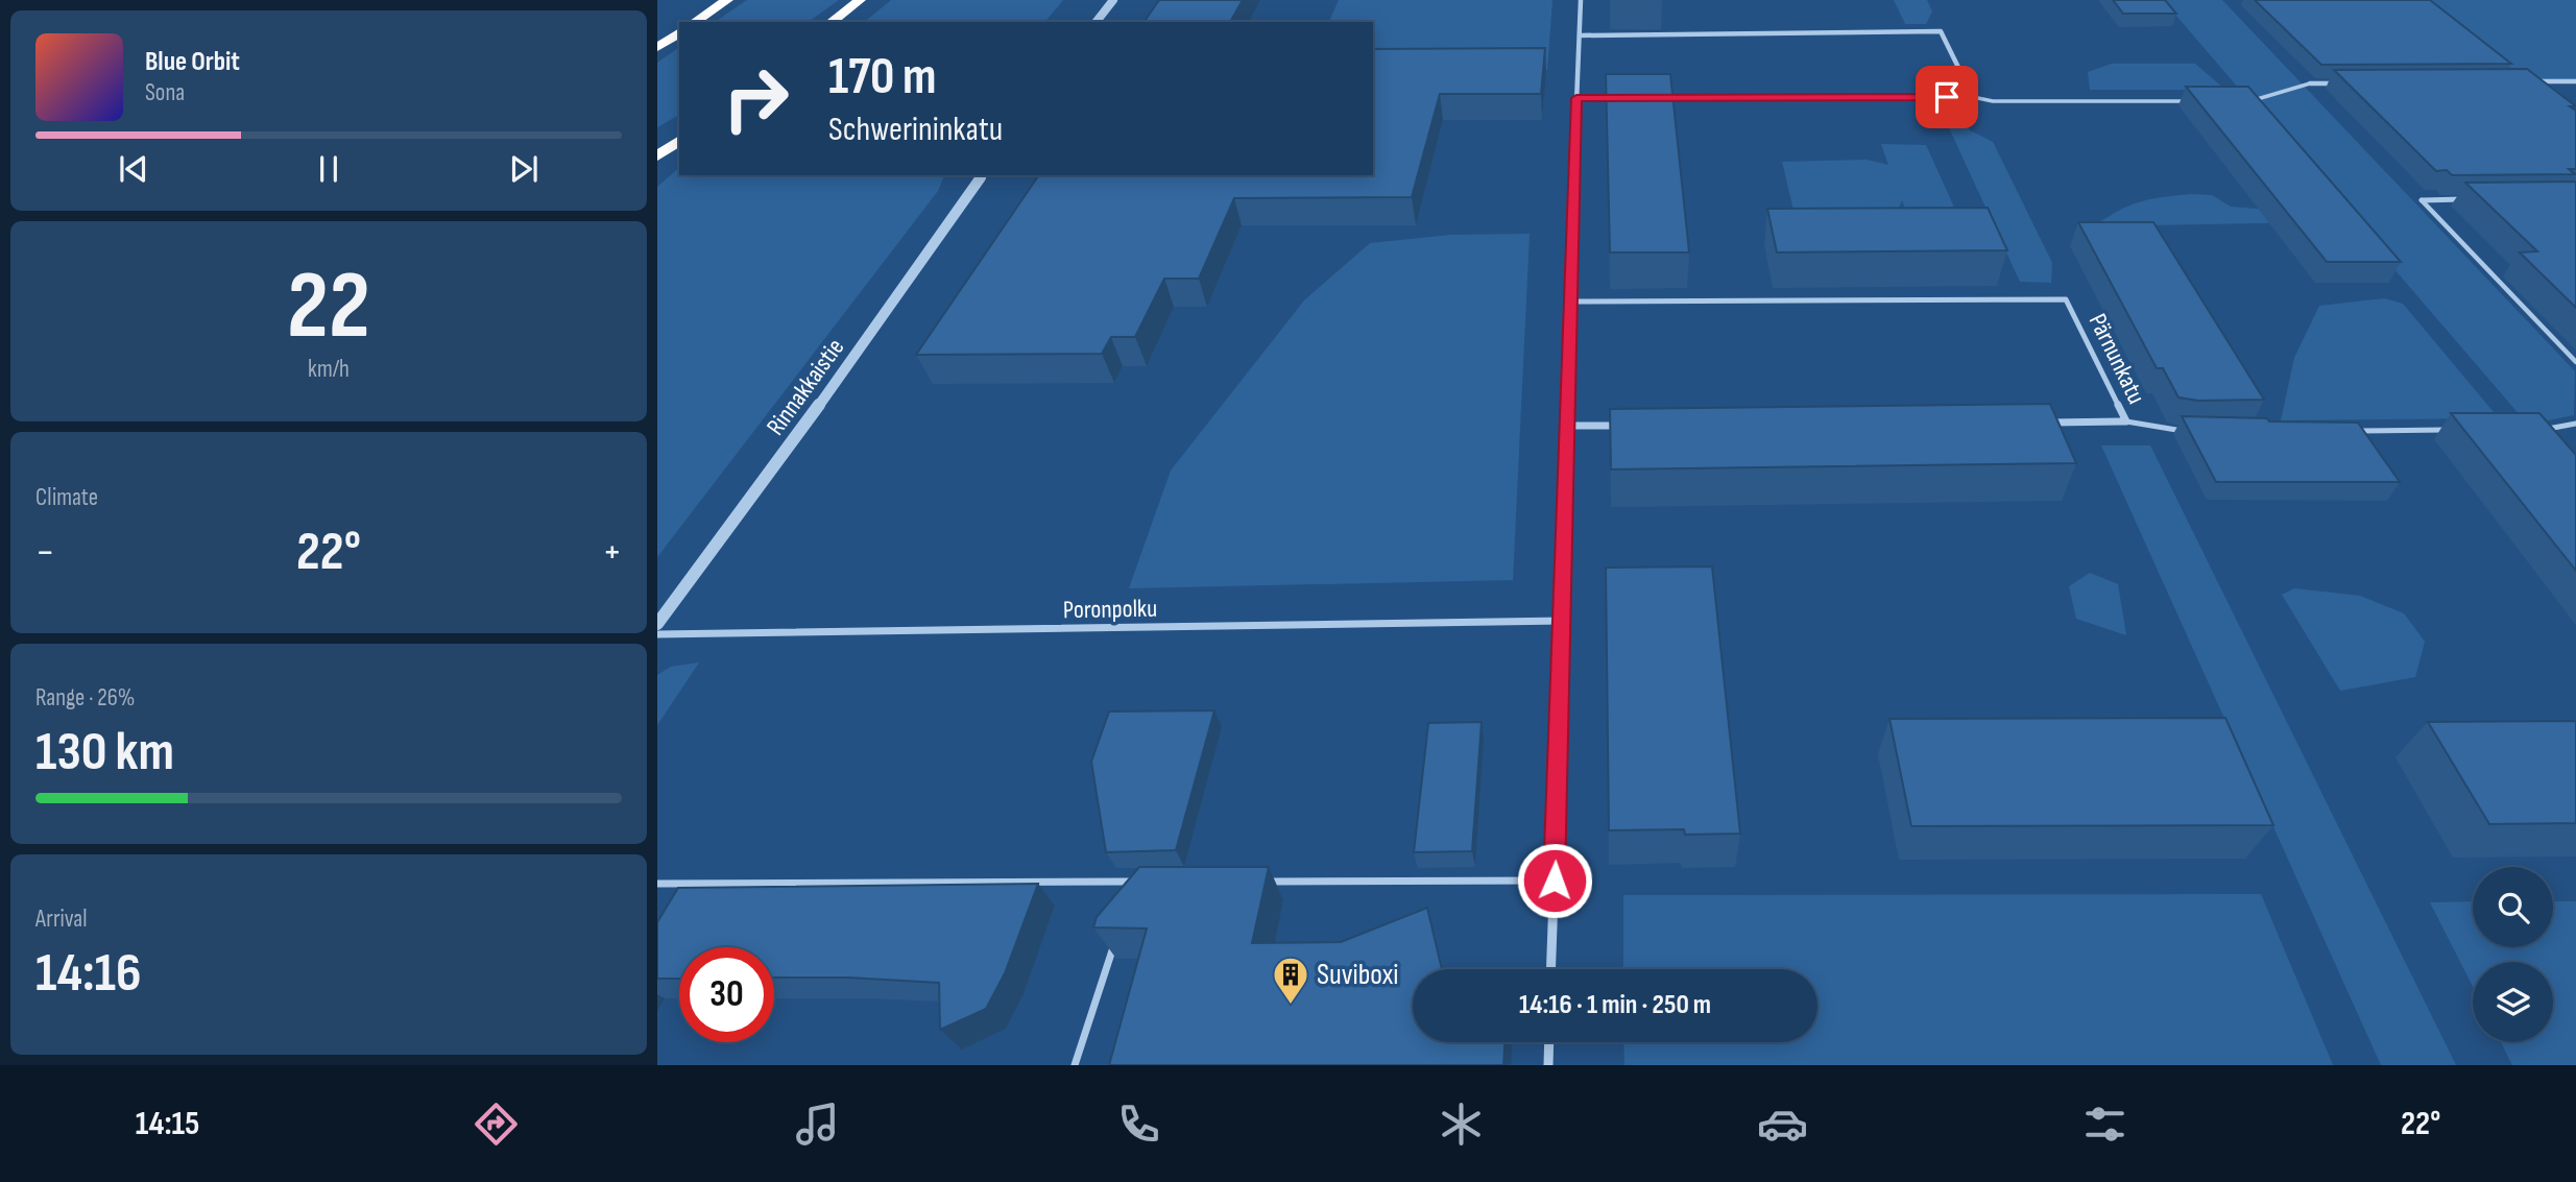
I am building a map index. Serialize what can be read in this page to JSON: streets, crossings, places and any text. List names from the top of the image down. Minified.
{"streets":{"street":["Pärnunkatu","Rinnakkaistie","Poronpolku"]},"places":{"building":["Suviboxi"]},"page":{"turn":["170 m","Schwerininkatu"],"song":["Blue Orbit","Sona"],"tile":[["22","km/h"],"Climate",["Range · 26%","130 km"],["Arrival","14:16"]],"heat":["−","22°","+"],"limit":"30","trip":"14:16 · 1 min · 250 m","tabs":["14:15","22°"]}}
